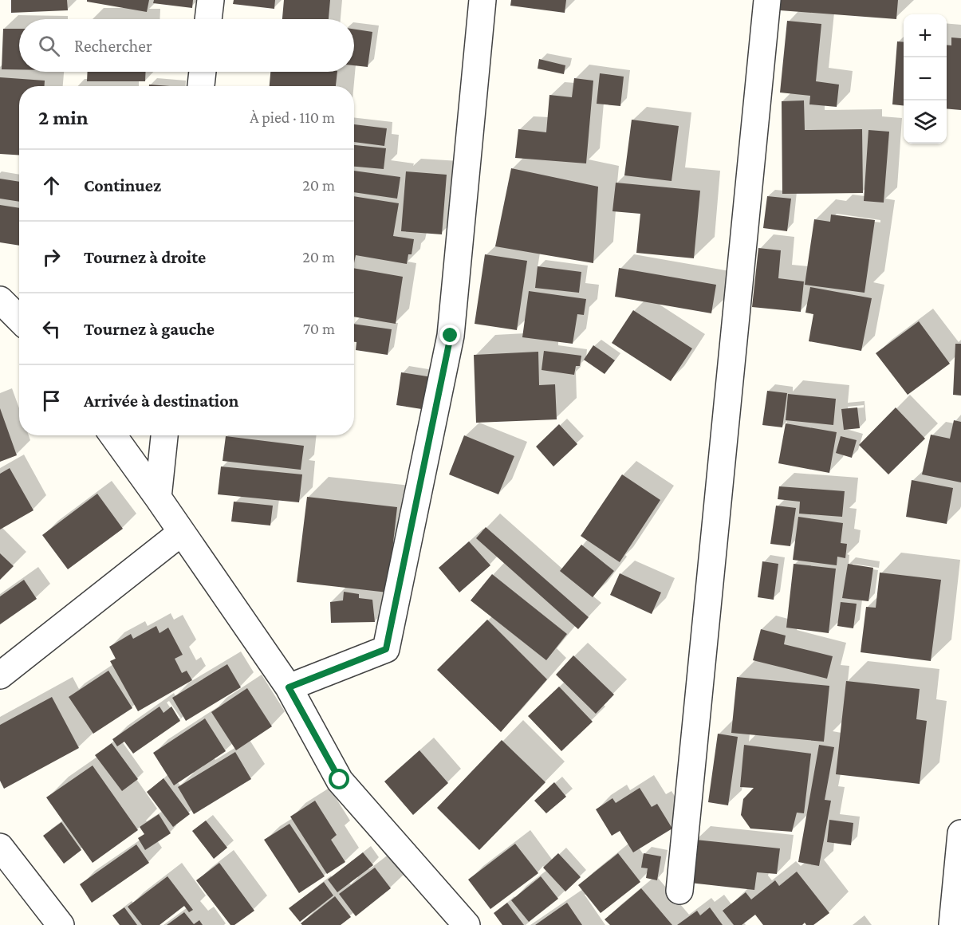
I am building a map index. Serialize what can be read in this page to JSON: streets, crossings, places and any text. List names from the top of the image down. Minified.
{"page":{"map_buttons":["+","−"],"search":"Rechercher","heading":["2 min","À pied · 110 m"],"list":[["Continuez","20 m"],["Tournez à droite","20 m"],["Tournez à gauche","70 m"],"Arrivée à destination"]}}
